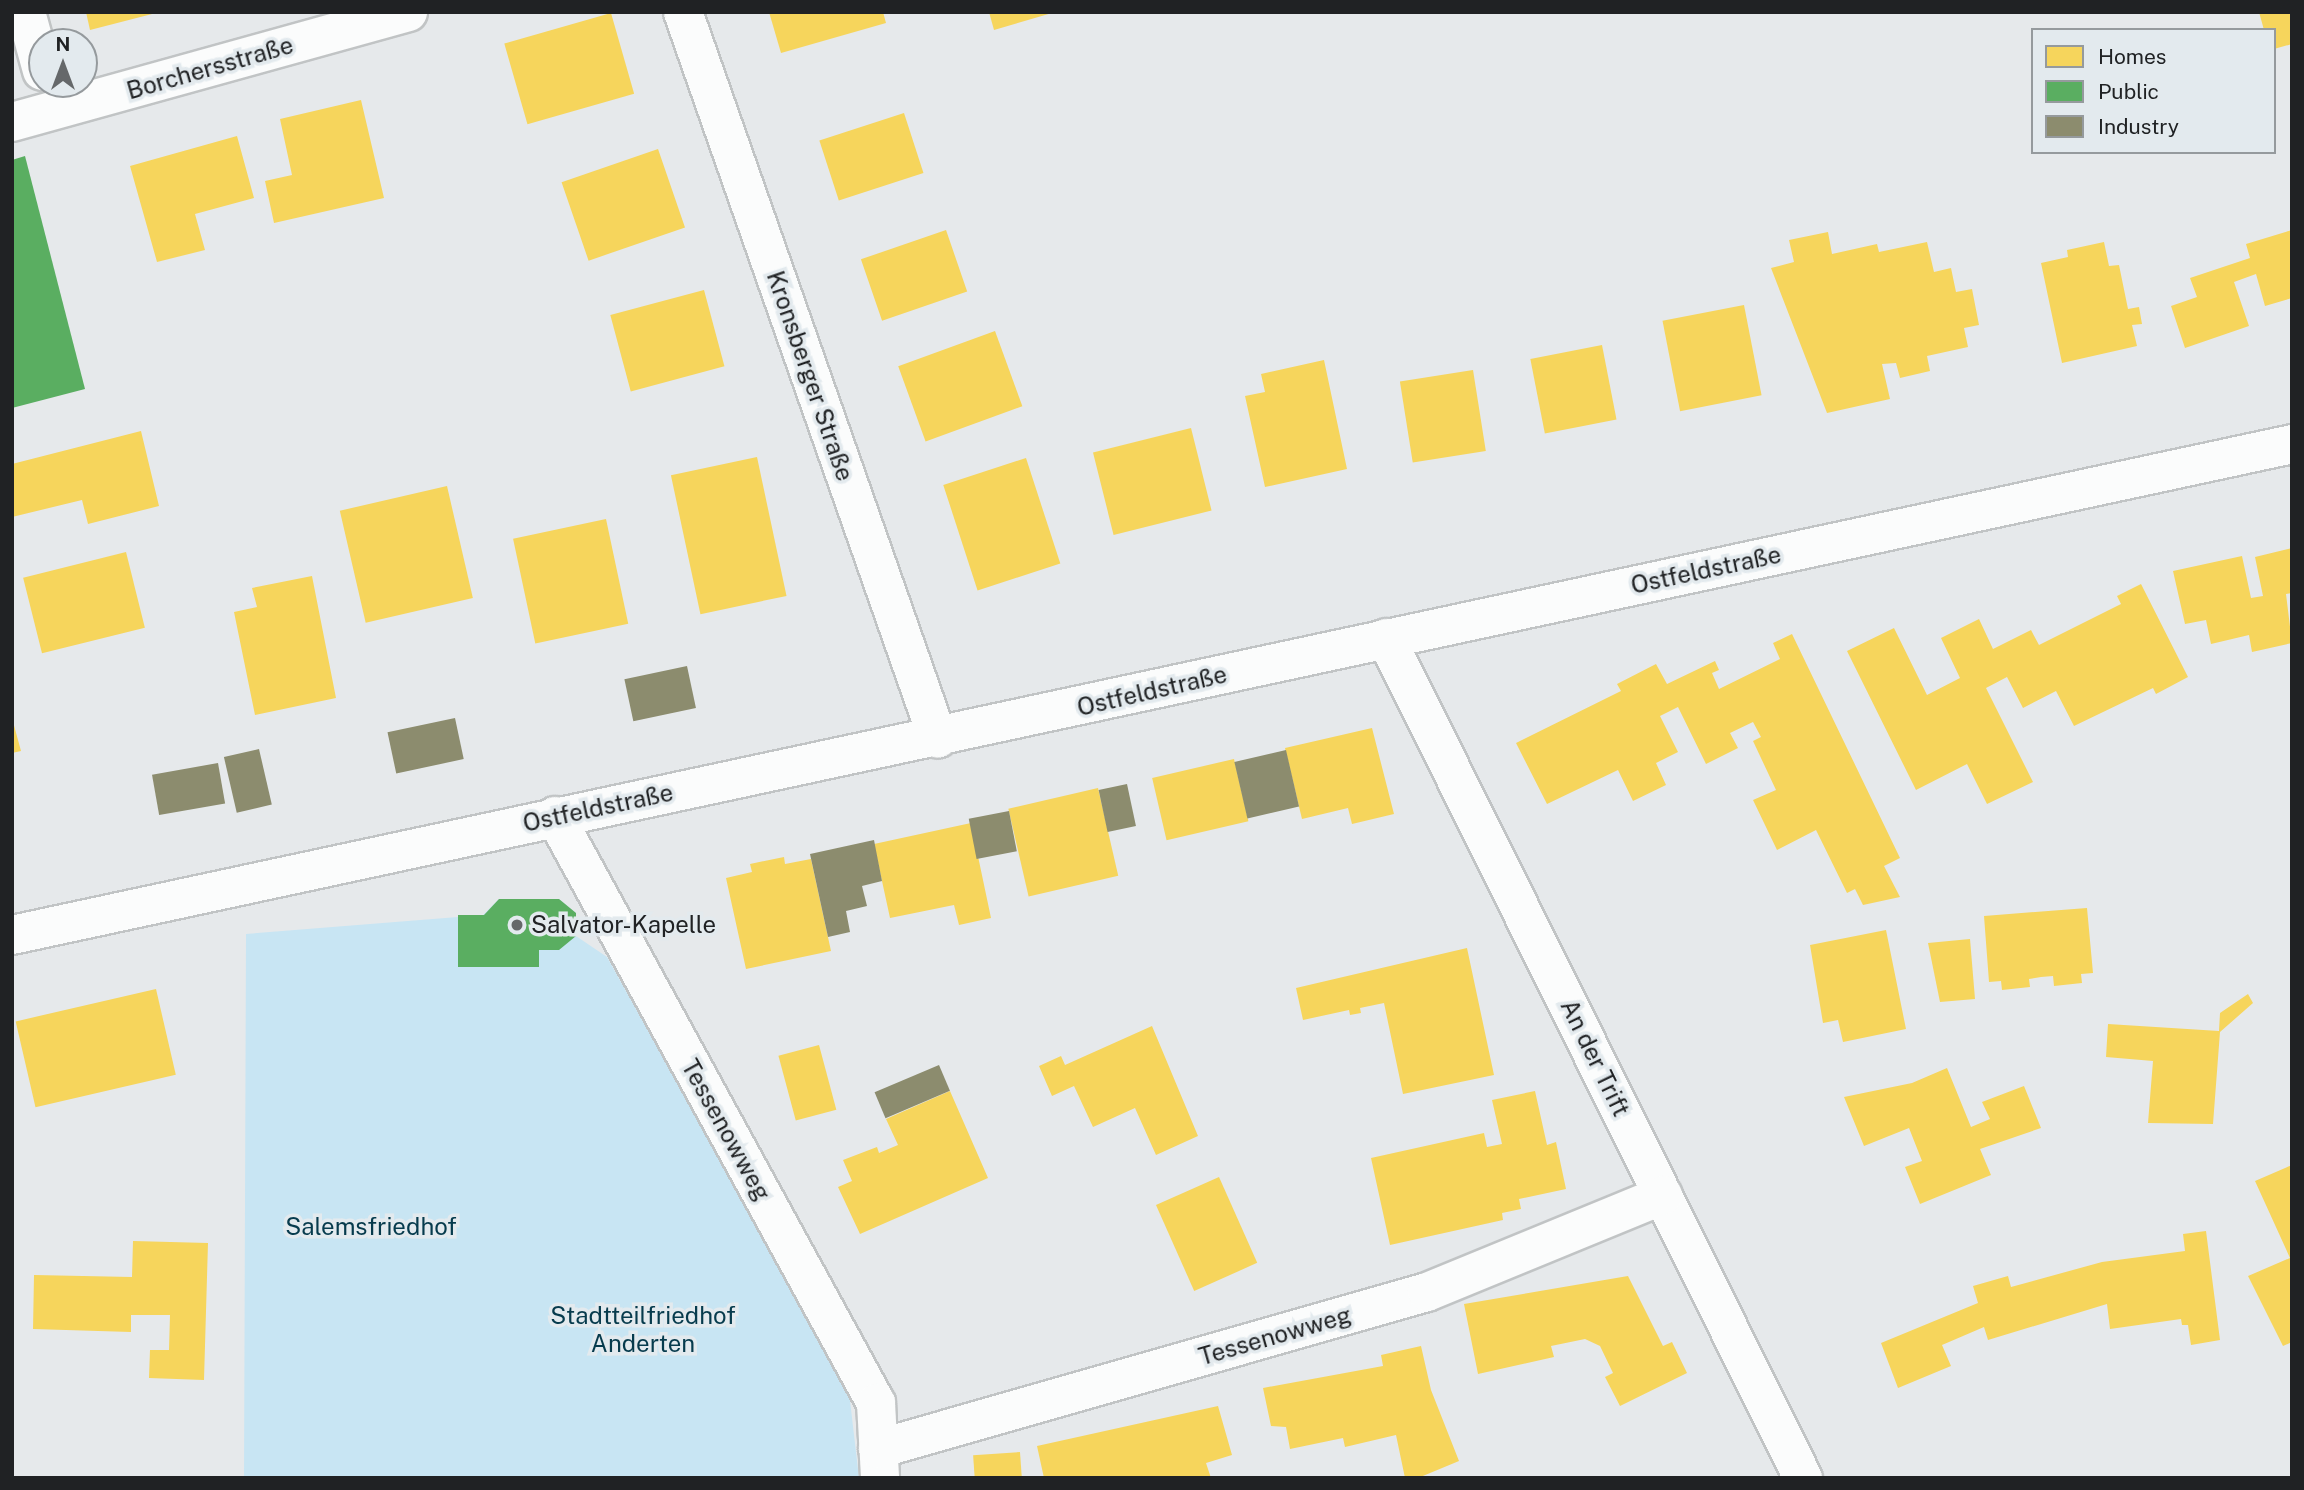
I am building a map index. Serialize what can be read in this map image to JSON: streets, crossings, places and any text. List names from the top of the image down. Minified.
{"streets":{"street":["Borchersstraße","Kronsberger Straße","Ostfeldstraße","An der Trift","Tessenowweg"]},"crossings":[["Kronsberger Straße","Ostfeldstraße"],["Ostfeldstraße","An der Trift"],["Ostfeldstraße","Tessenowweg"],["An der Trift","Tessenowweg"]],"parks":["Salemsfriedhof","Stadtteilfriedhof Anderten"],"places":["Salvator-Kapelle"],"legend":["Homes","Public","Industry"],"north":"top"}
